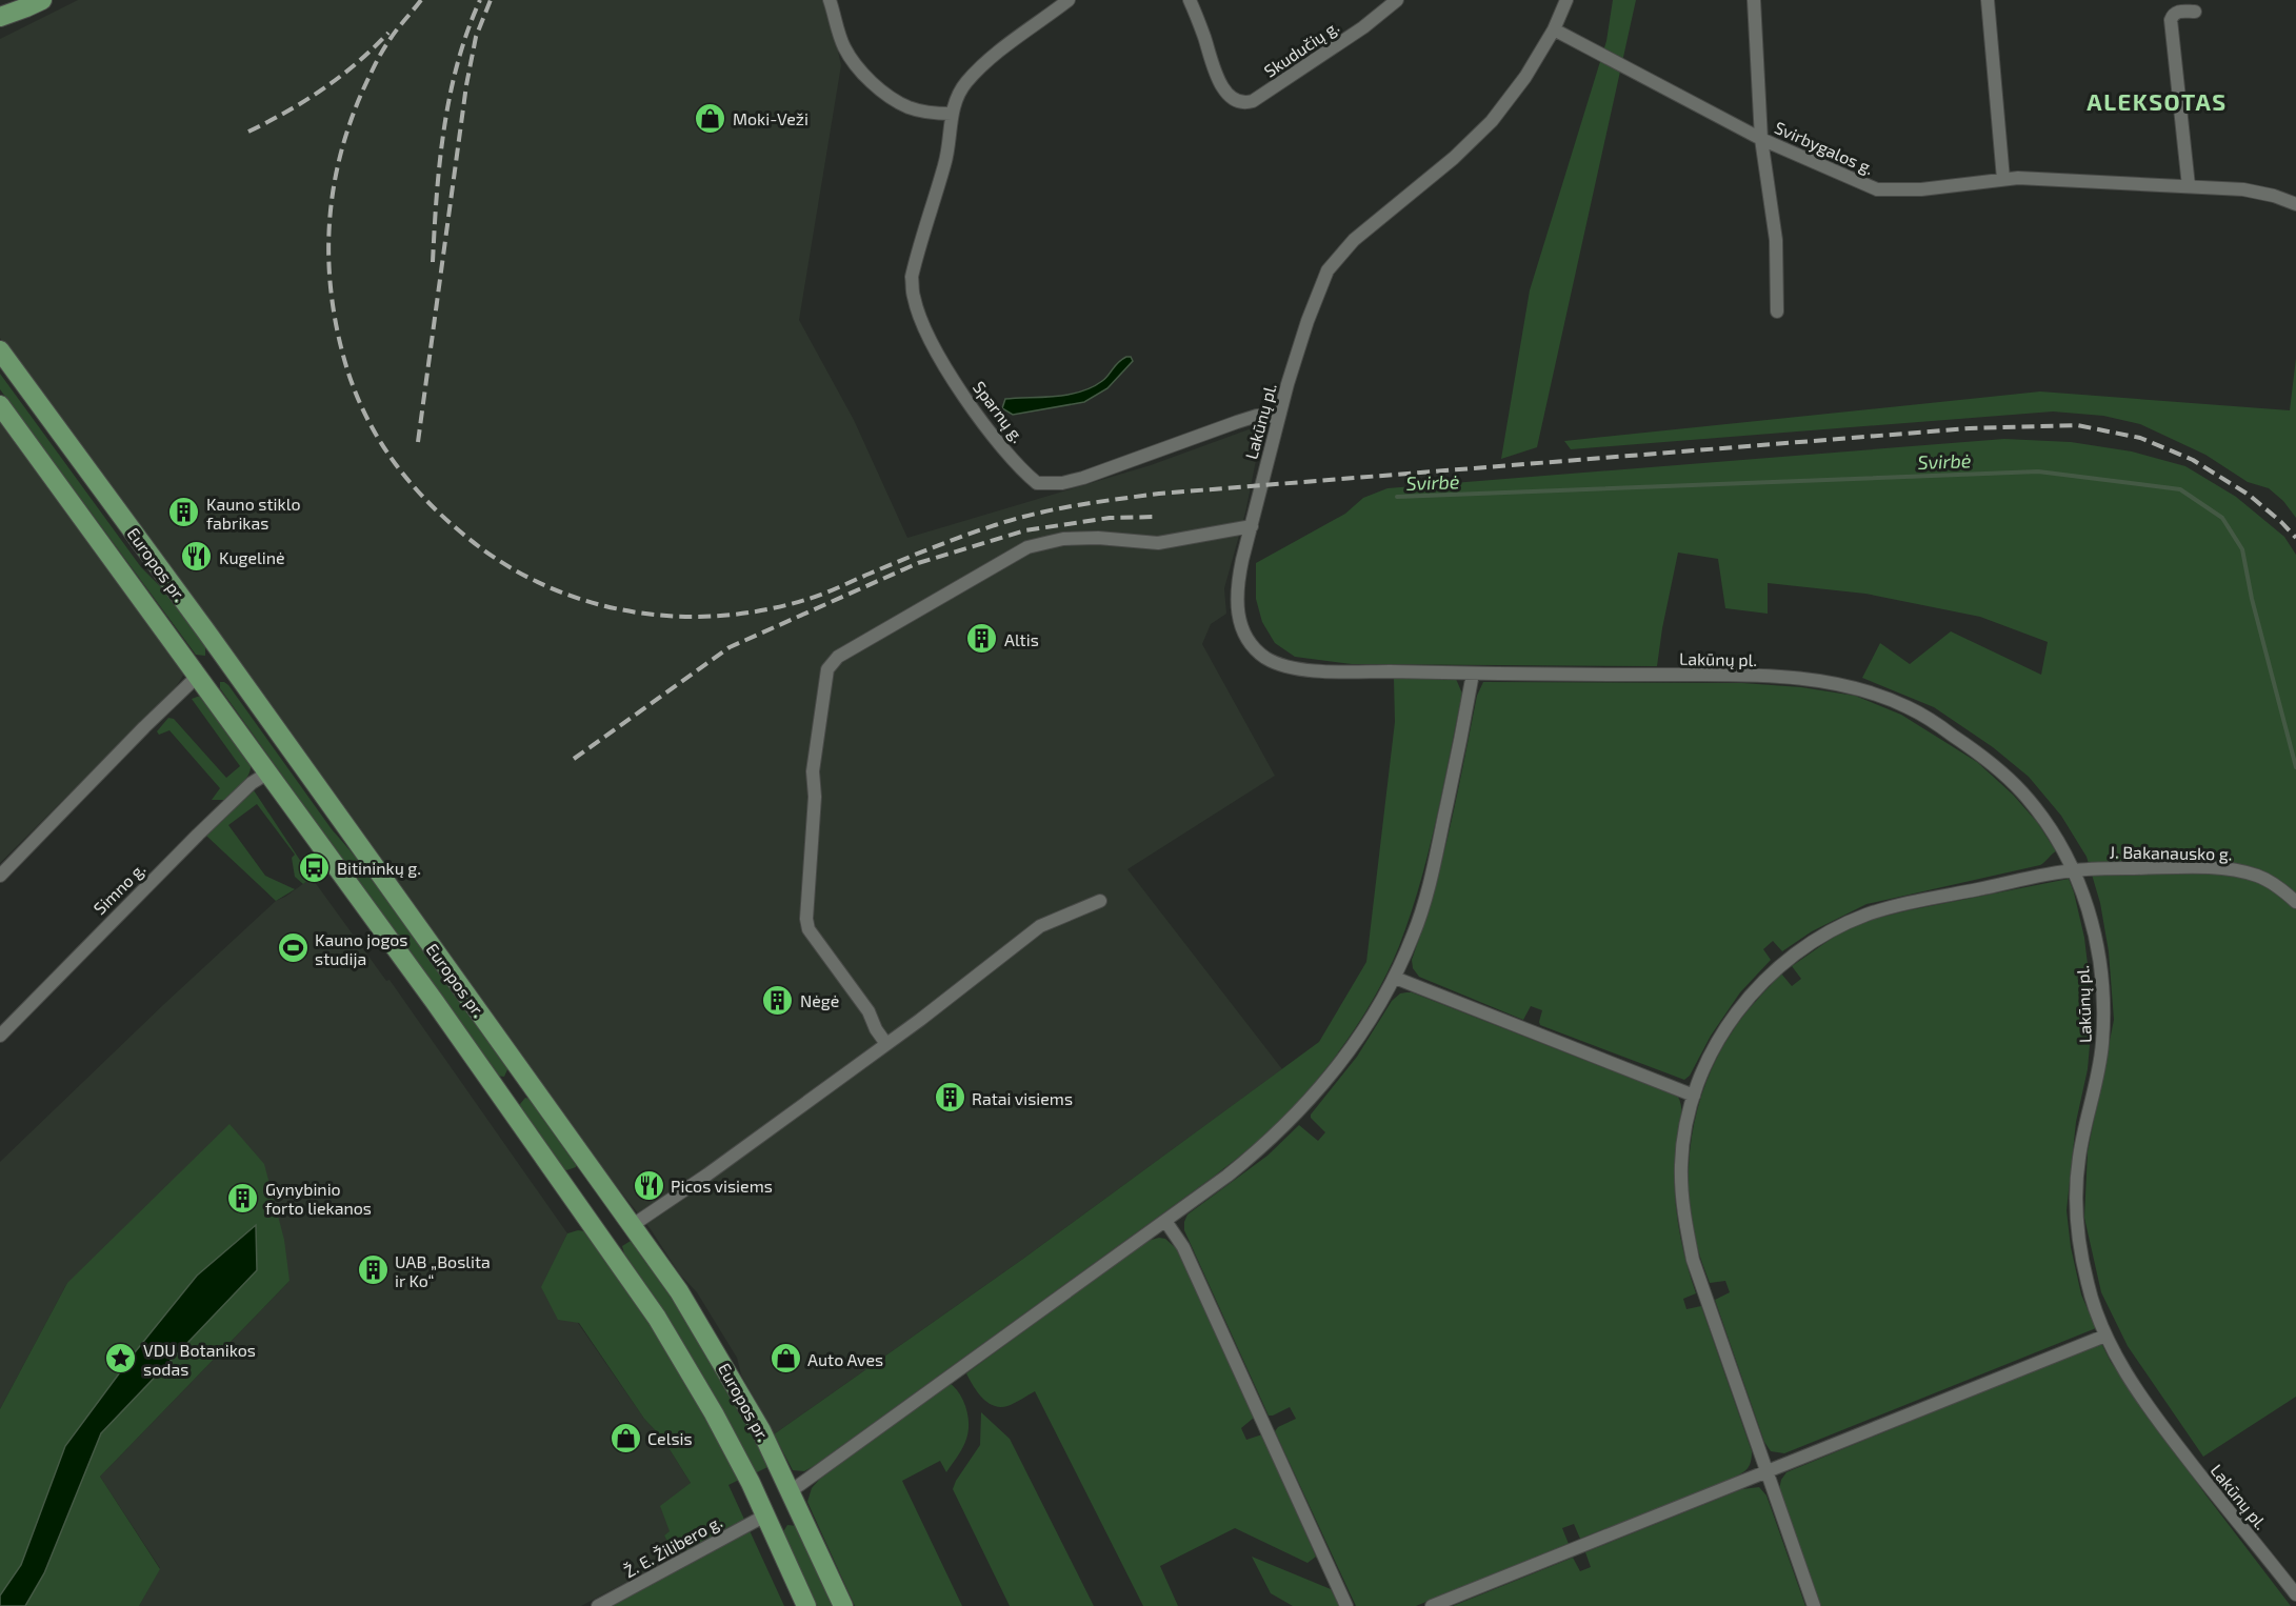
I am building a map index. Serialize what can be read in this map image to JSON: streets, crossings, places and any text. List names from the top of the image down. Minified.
{"streets":{"main road":["Europos pr."],"street":["Skudučių g.","Svirbygalos g.","Sparnų g.","Lakūnų pl.","J. Bakanausko g.","Simno g.","Ž. E. Žilibero g."]},"crossings":[["Svirbygalos g.","Lakūnų pl."],["Sparnų g.","Lakūnų pl."],["Lakūnų pl.","J. Bakanausko g."],["Europos pr.","Simno g."],["Europos pr.","Ž. E. Žilibero g."]],"districts":["ALEKSOTAS"],"water":["Svirbė"],"places":{"shop":["Moki-Veži","Auto Aves","Celsis"],"building":["Kauno stiklo fabrikas","Altis","Nėgė","Ratai visiems","Gynybinio forto liekanos","UAB „Boslita ir Ko“"],"restaurant":["Kugelinė","Picos visiems"],"bus stop":["Bitininkų g."],"sports":["Kauno jogos studija"],"place":["VDU Botanikos sodas"]}}
